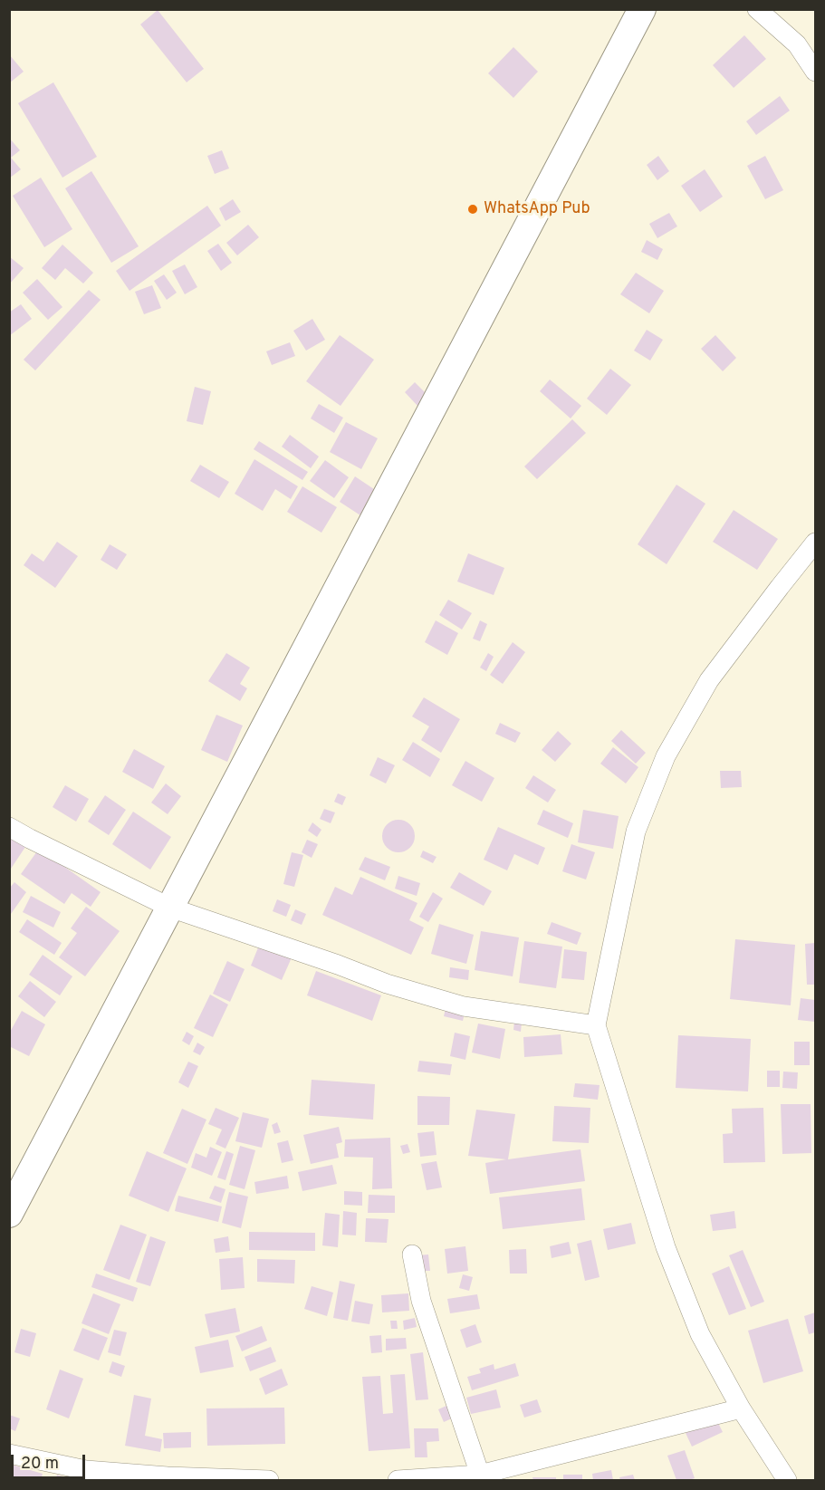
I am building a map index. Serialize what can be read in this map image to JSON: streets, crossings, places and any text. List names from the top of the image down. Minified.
{"places":["WhatsApp Pub"],"scale_bar":"20 m"}
